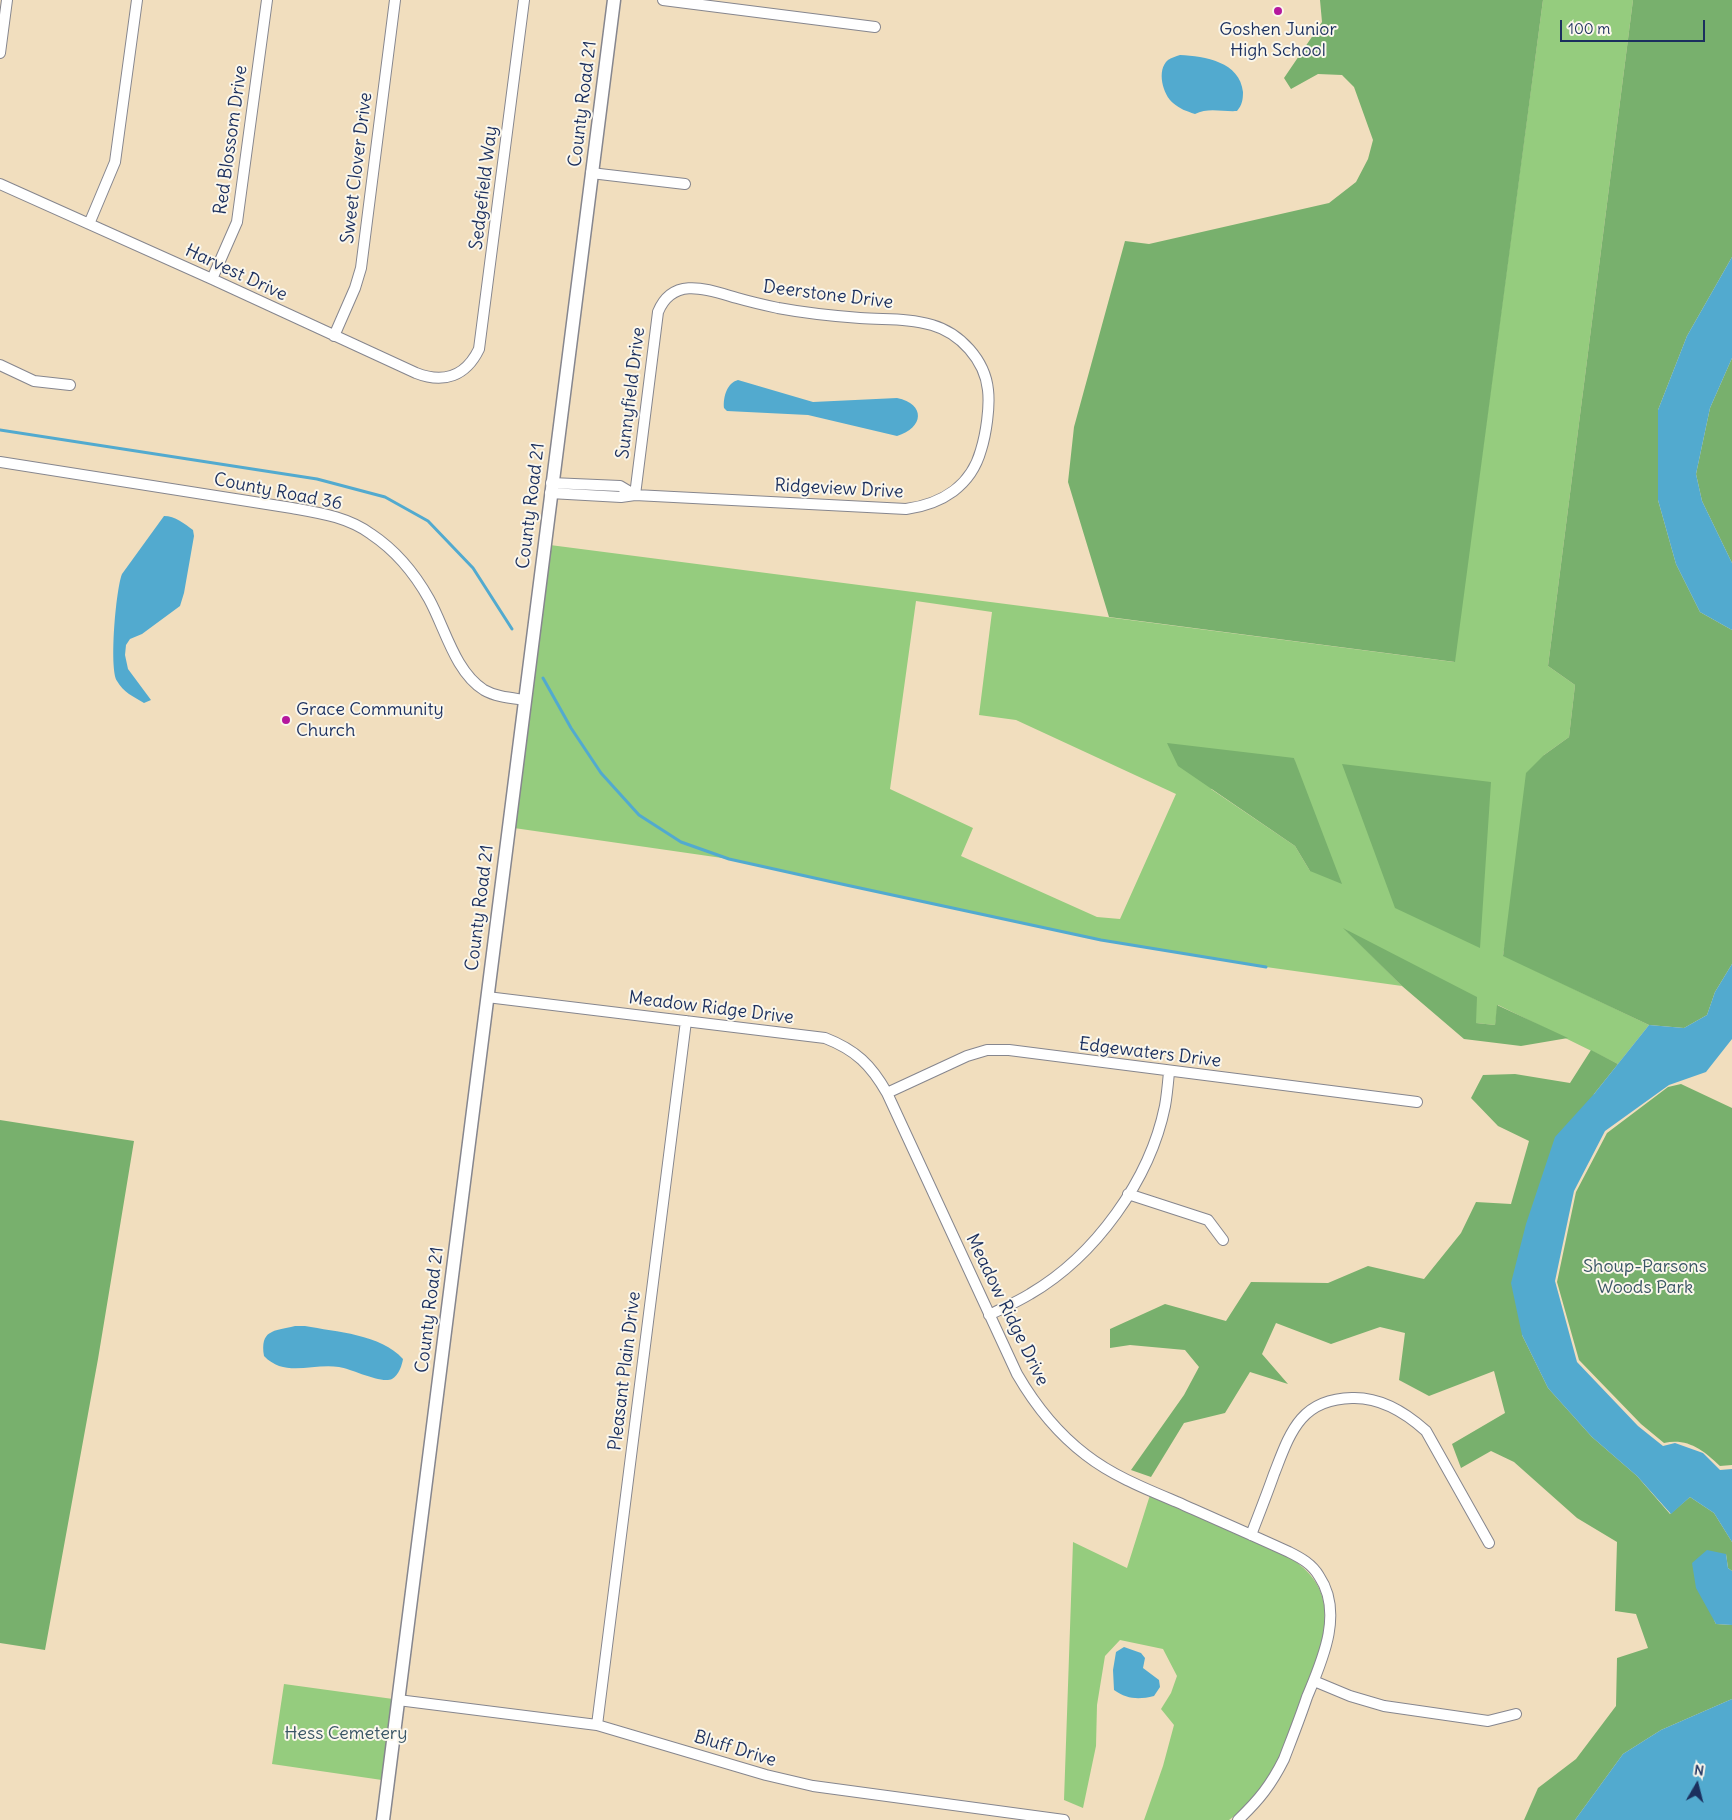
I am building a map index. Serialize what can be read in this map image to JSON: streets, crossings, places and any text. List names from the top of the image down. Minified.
{"streets":{"street":["County Road 21","Red Blossom Drive","Sweet Clover Drive","Sedgefield Way","Harvest Drive","Deerstone Drive","Sunnyfield Drive","Ridgeview Drive","County Road 36","Meadow Ridge Drive","Edgewaters Drive","Pleasant Plain Drive","Bluff Drive"]},"crossings":[["County Road 21","Ridgeview Drive"],["County Road 21","County Road 36"],["County Road 21","Meadow Ridge Drive"],["County Road 21","Bluff Drive"],["Red Blossom Drive","Harvest Drive"],["Sweet Clover Drive","Harvest Drive"],["Sedgefield Way","Harvest Drive"],["Deerstone Drive","Sunnyfield Drive"],["Deerstone Drive","Ridgeview Drive"],["Sunnyfield Drive","Ridgeview Drive"],["Meadow Ridge Drive","Edgewaters Drive"],["Meadow Ridge Drive","Pleasant Plain Drive"],["Pleasant Plain Drive","Bluff Drive"]],"parks":["Shoup-Parsons Woods Park","Hess Cemetery"],"places":["Goshen Junior High School","Grace Community Church"],"scale_bar":"100 m","north":"top"}
